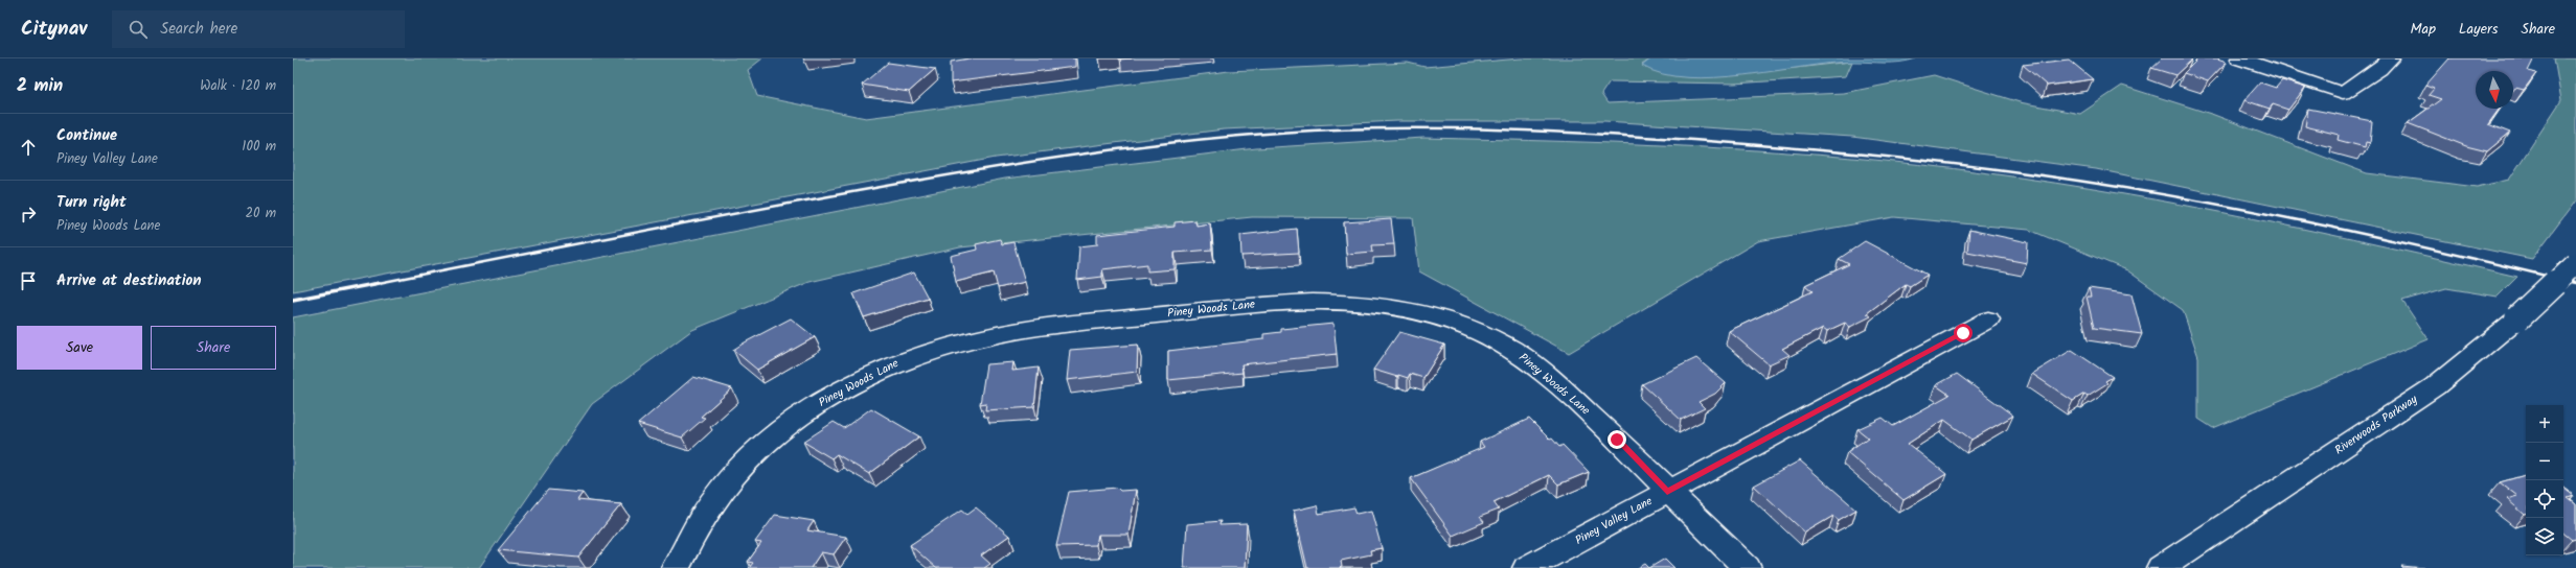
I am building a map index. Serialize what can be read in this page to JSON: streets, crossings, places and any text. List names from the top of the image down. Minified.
{"streets":{"street":["Piney Woods Lane","Riverwoods Parkway","Piney Valley Lane"]},"crossings":[["Piney Woods Lane","Piney Valley Lane"]],"north":"bottom","page":{"header":"Citynav","search":"Search here","nav":["Map","Layers","Share"],"heading":["2 min","Walk · 120 m"],"list":[["Continue","Piney Valley Lane","100 m"],["Turn right","Piney Woods Lane","20 m"],"Arrive at destination"],"buttons":["Save","Share"],"map_buttons":["+","−"]}}
